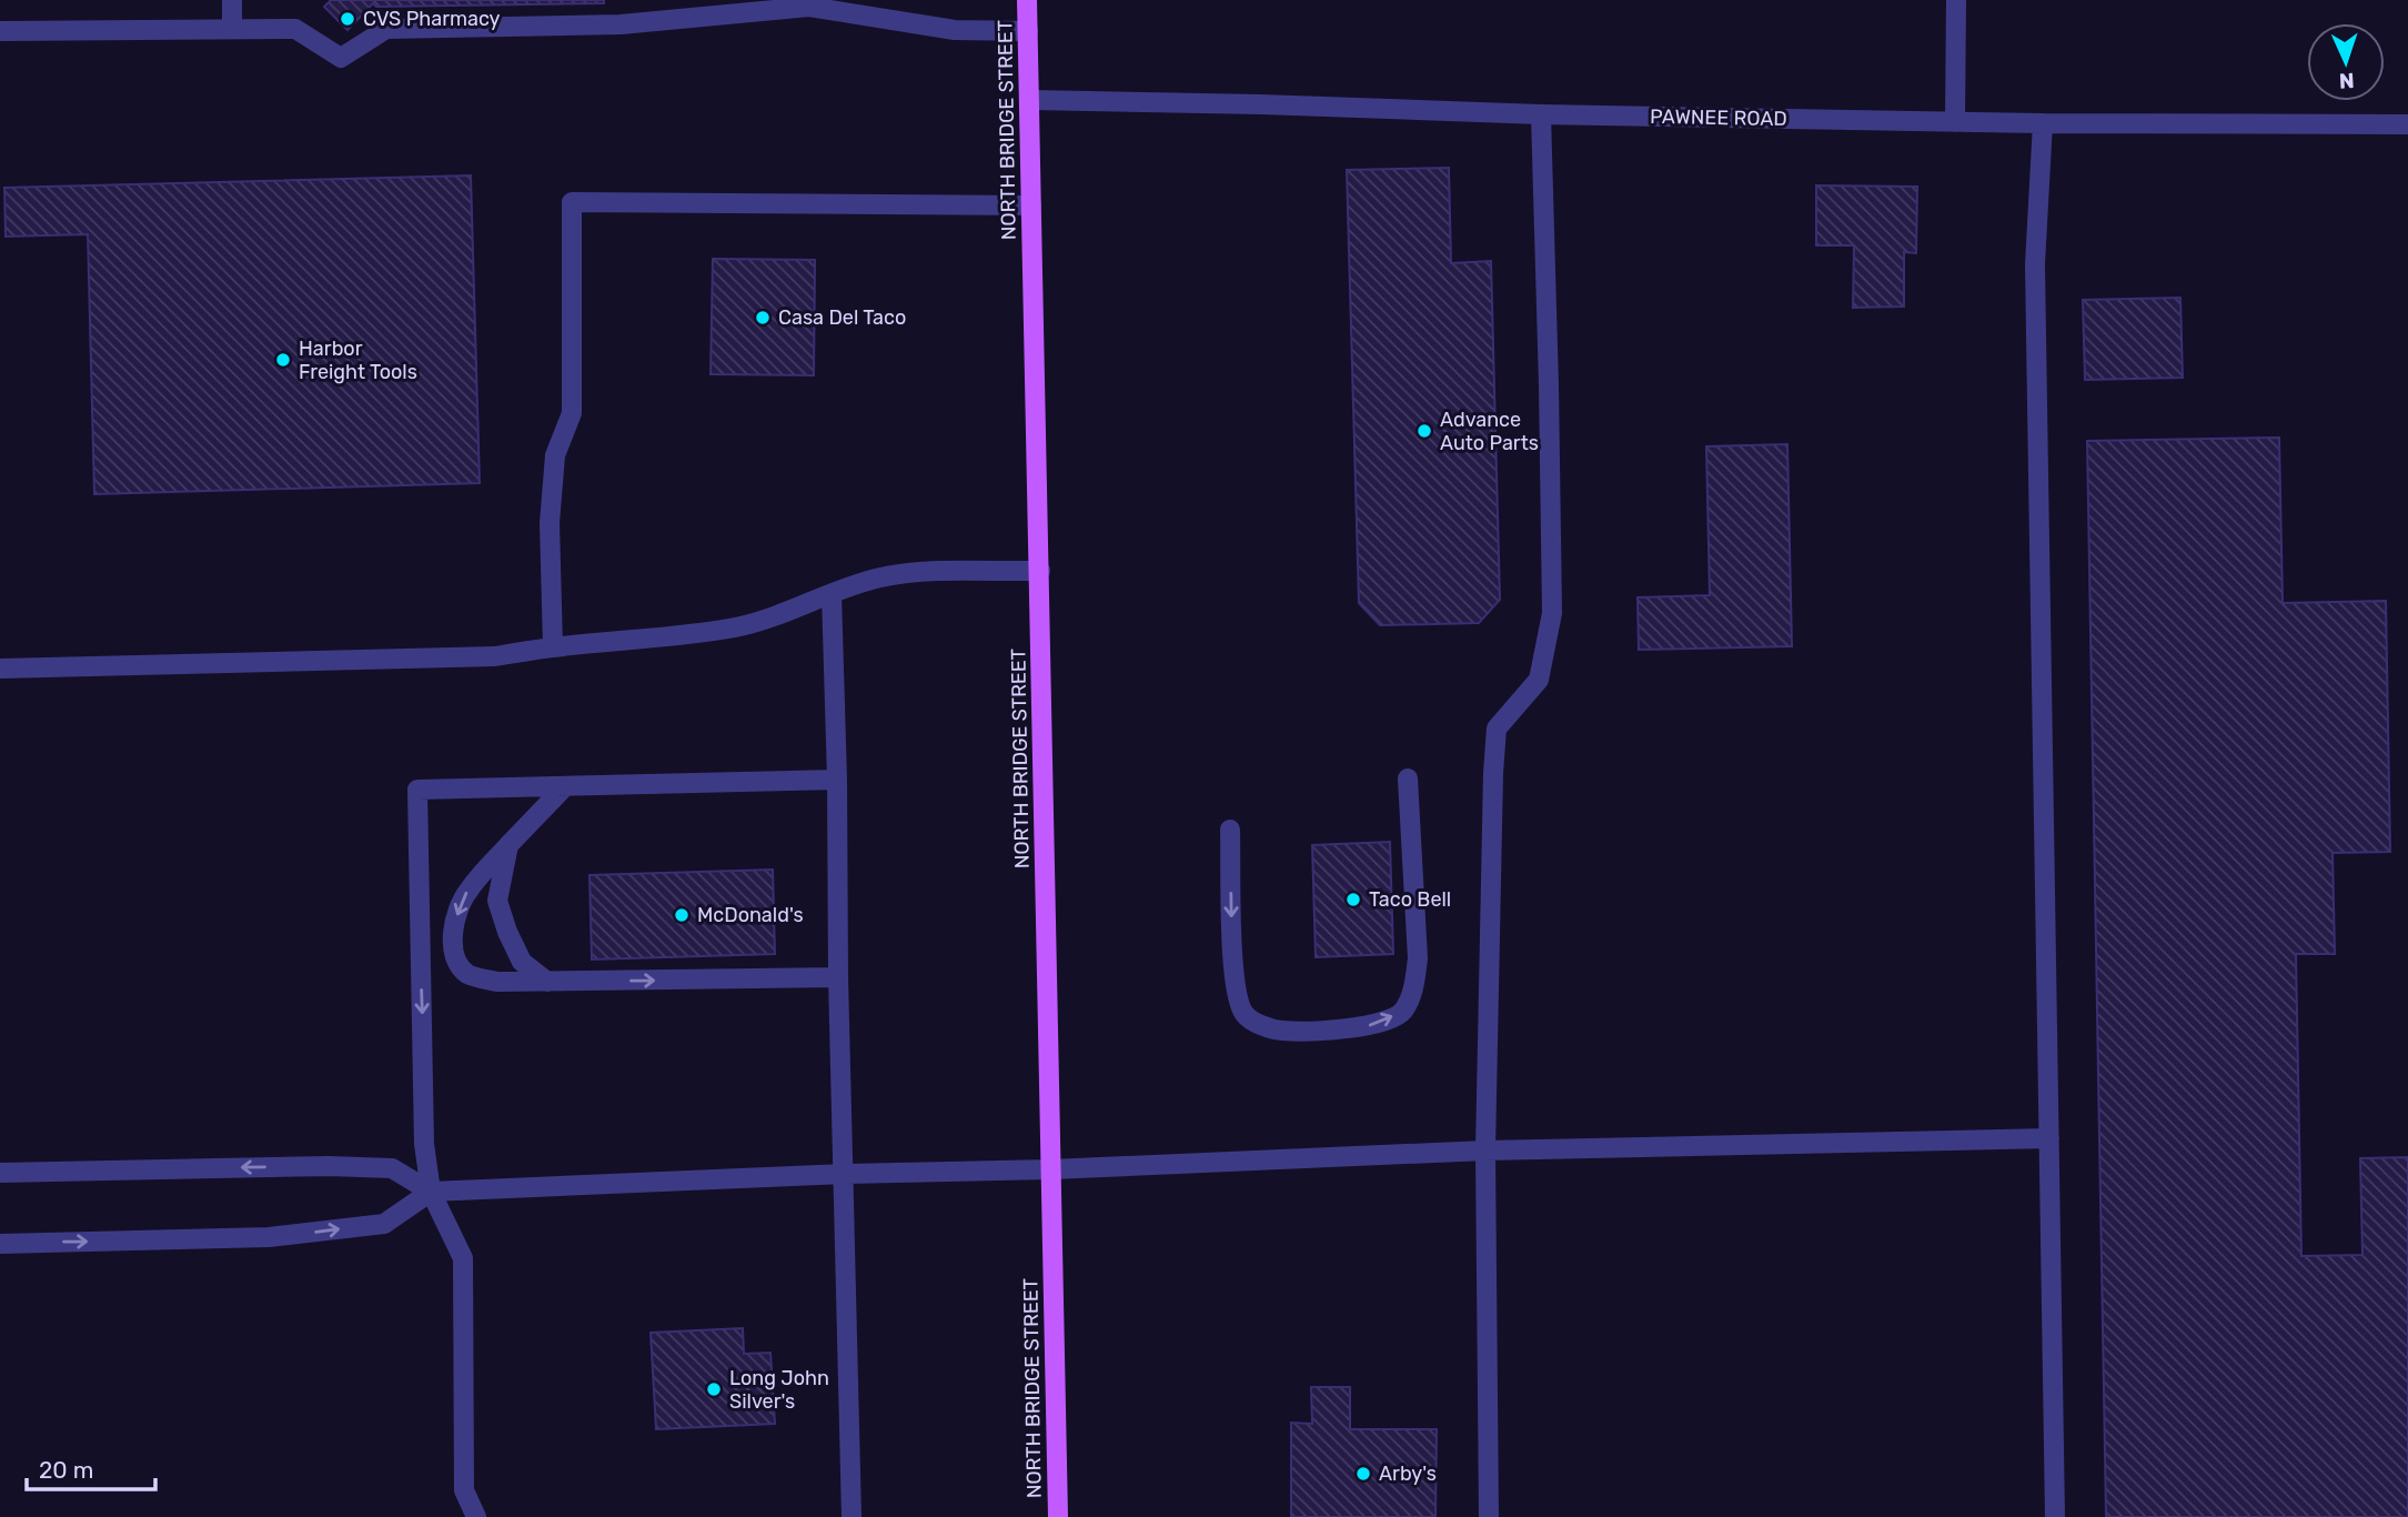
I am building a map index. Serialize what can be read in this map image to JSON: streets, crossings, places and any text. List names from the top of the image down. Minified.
{"streets":{"main road":["NORTH BRIDGE STREET"],"street":["PAWNEE ROAD"]},"crossings":[["PAWNEE ROAD","NORTH BRIDGE STREET"]],"places":["CVS Pharmacy","Casa Del Taco","Harbor Freight Tools","Advance Auto Parts","Taco Bell","McDonald's","Long John Silver's","Arby's"],"scale_bar":"20 m","north":"bottom"}
